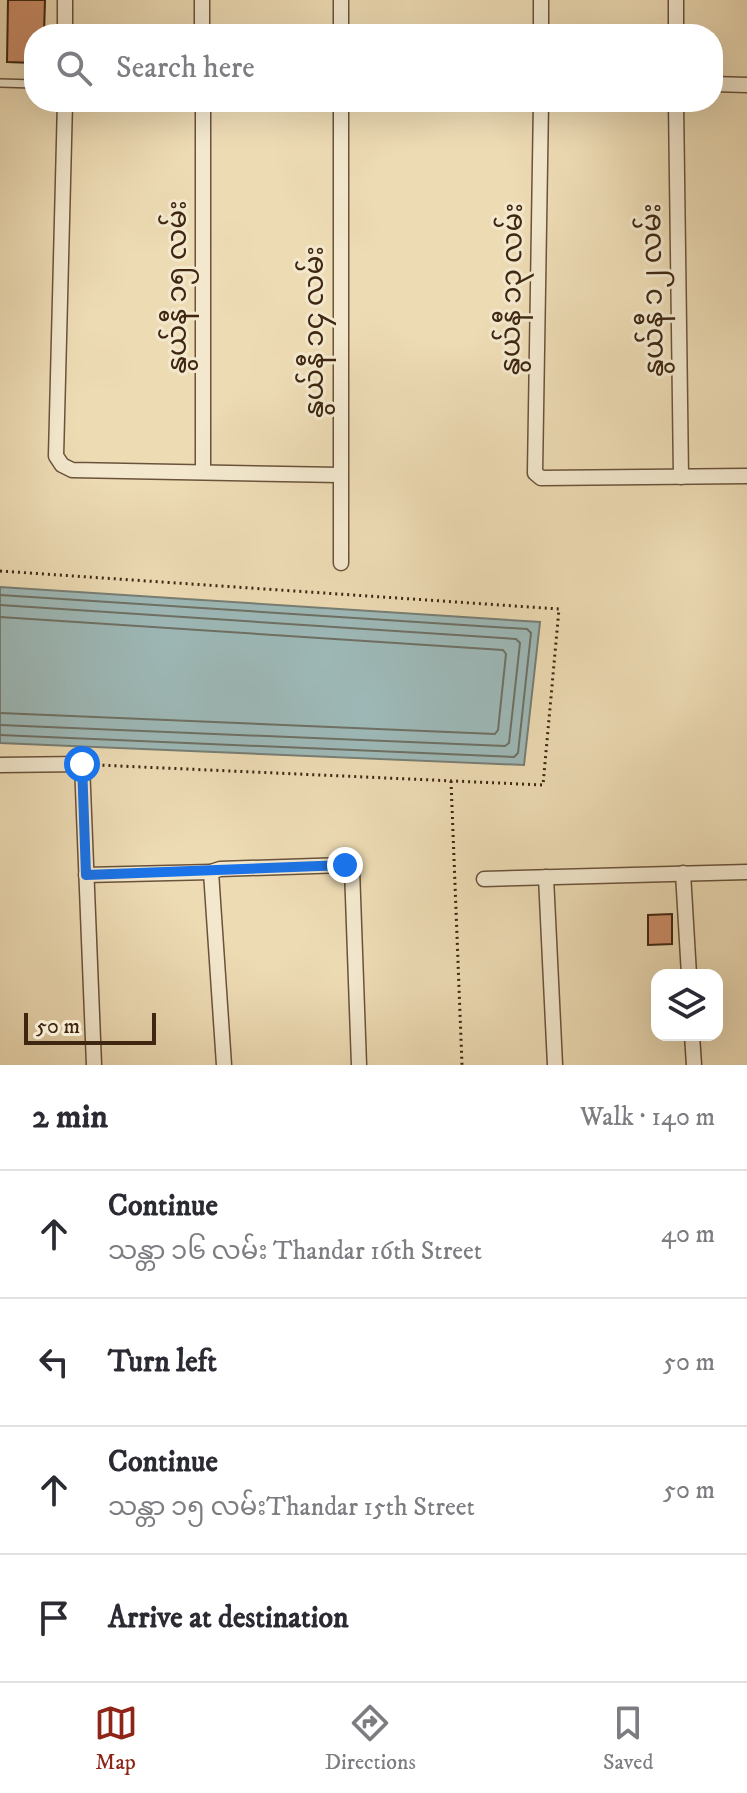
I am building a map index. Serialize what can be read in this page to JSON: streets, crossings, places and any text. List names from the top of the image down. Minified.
{"streets":{"street":["နွယ်နီ ၁၅ လမ်း","နွယ်နီ ၁၃ လမ်း","နွယ်နီ ၁၂ လမ်း","နွယ်နီ ၁၄ လမ်း"]},"crossings":[["နွယ်နီ ၁၃ လမ်း","နွယ်နီ ၁၂ လမ်း"]],"scale_bar":"50 m","page":{"search":"Search here","scale":"50 m","heading":["2 min","Walk · 140 m"],"list":[["Continue","သန္တာ ၁၆ လမ်း Thandar 16th Street","40 m"],["Turn left","50 m"],["Continue","သန္တာ ၁၅ လမ်းThandar 15th Street","50 m"],"Arrive at destination"],"nav":["Map","Directions","Saved"]}}
